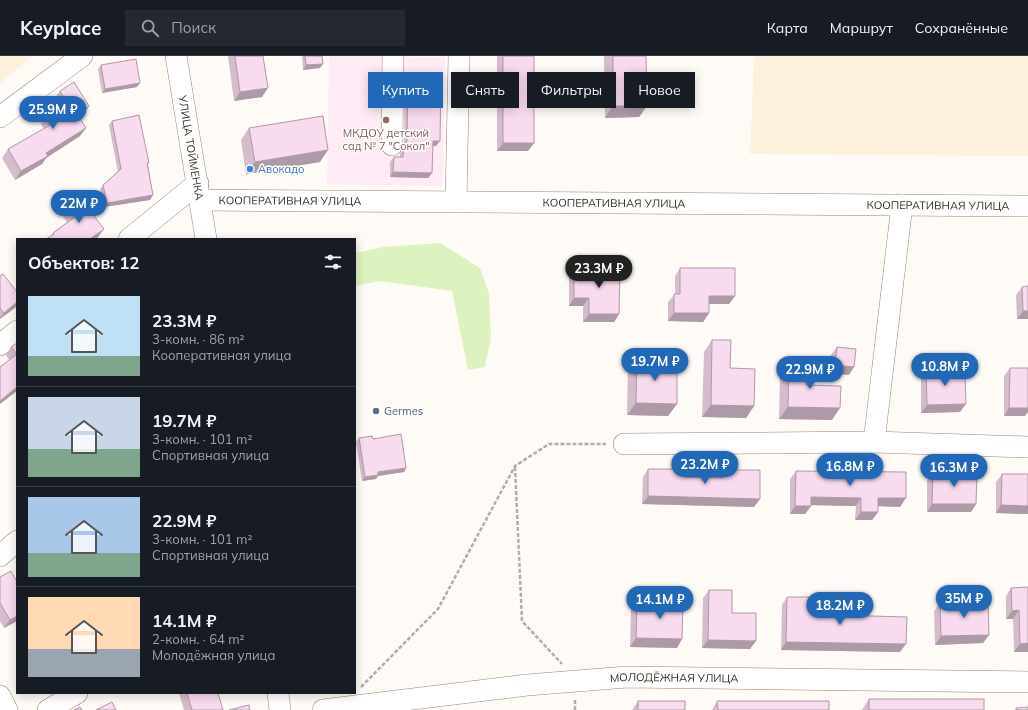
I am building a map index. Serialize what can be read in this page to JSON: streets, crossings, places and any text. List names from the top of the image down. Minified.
{"streets":{"street":["УЛИЦА ТОЙМЕНКА","КООПЕРАТИВНАЯ УЛИЦА","МОЛОДЁЖНАЯ УЛИЦА"]},"crossings":[["УЛИЦА ТОЙМЕНКА","КООПЕРАТИВНАЯ УЛИЦА"]],"places":["МКДОУ детский сад № 7 \"Сокол\"","Авокадо","Germes"],"page":{"header":"Keyplace","search":"Поиск","nav":["Карта","Маршрут","Сохранённые"],"chip":["Купить","Снять","Фильтры","Новое"],"price":["25.9M ₽","22M ₽","23.3M ₽","19.7M ₽","10.8M ₽","22.9M ₽","23.2M ₽","16.8M ₽","16.3M ₽","35M ₽","14.1M ₽","18.2M ₽"],"heading":"Объектов: 12","list":[{"name":"23.3M ₽","note":"3-комн. · 86 m² · Кооперативная улица"},{"name":"19.7M ₽","note":"3-комн. · 101 m² · Спортивная улица"},{"name":"22.9M ₽","note":"3-комн. · 101 m² · Спортивная улица"},{"name":"14.1M ₽","note":"2-комн. · 64 m² · Молодёжная улица"}]}}
